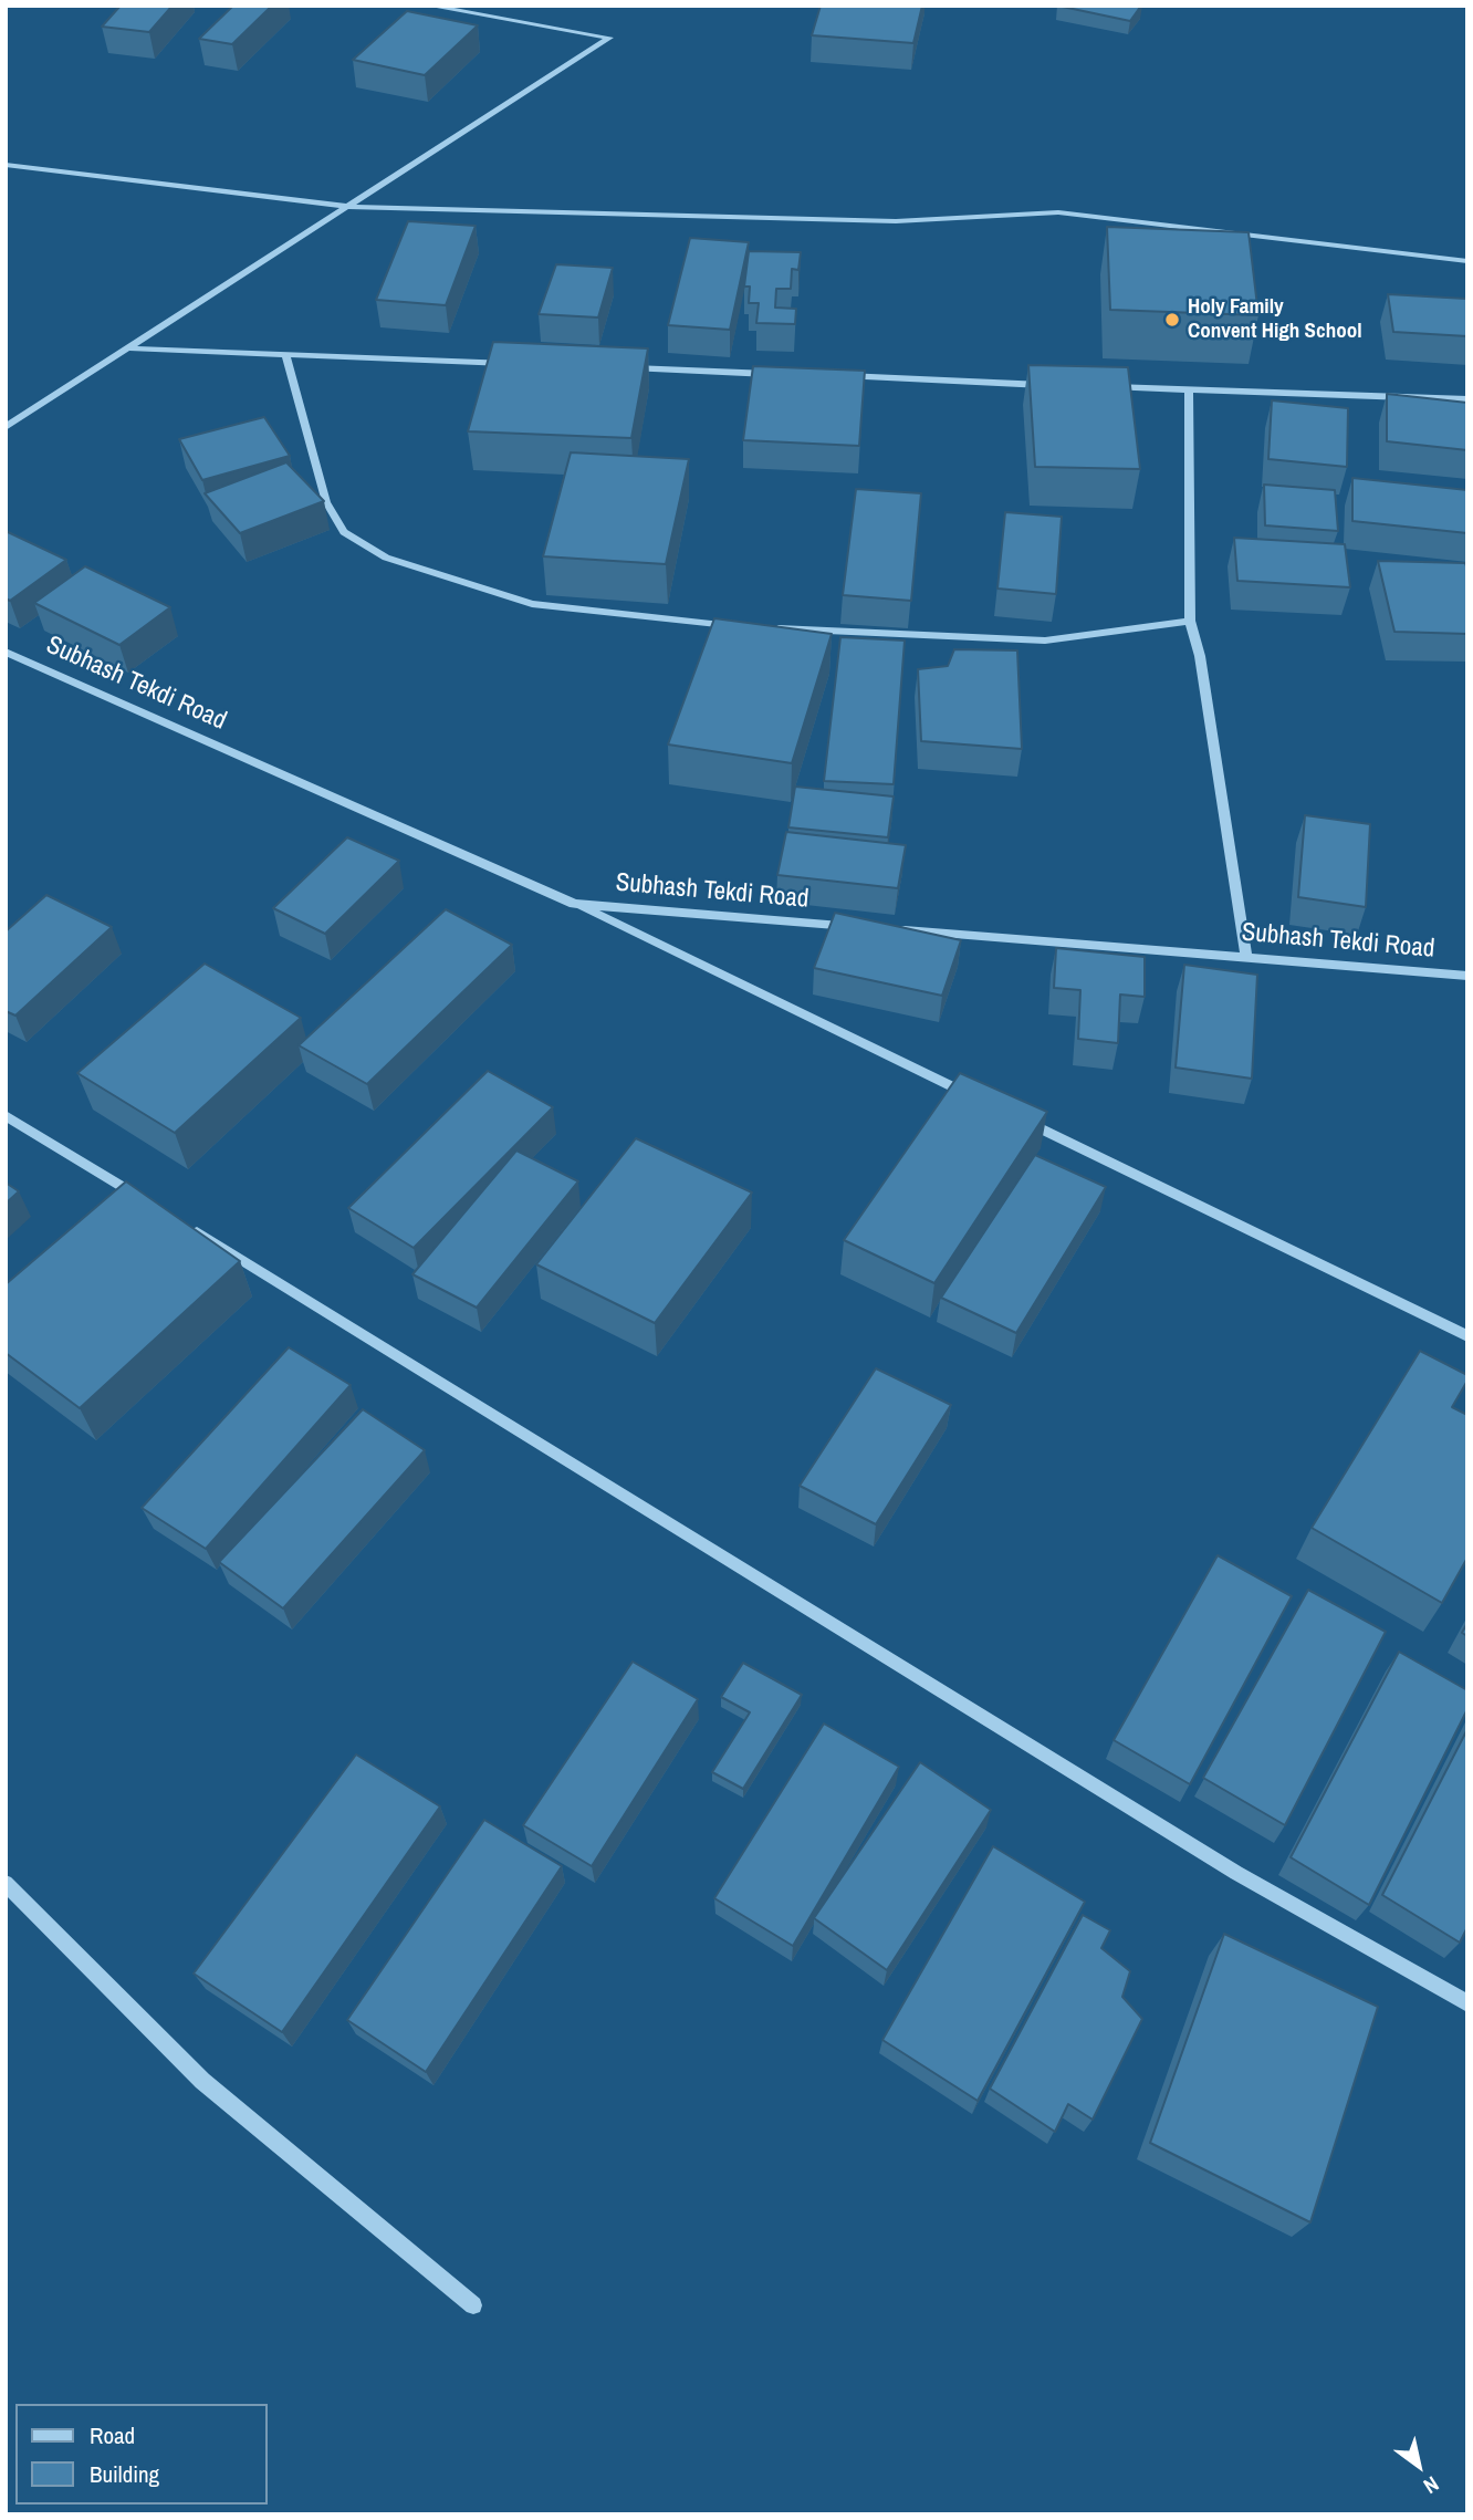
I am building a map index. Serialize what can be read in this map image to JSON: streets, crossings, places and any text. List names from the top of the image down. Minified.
{"streets":{"street":["Subhash Tekdi Road"]},"places":["Holy Family Convent High School"],"legend":["Road","Building"],"north":"bottom right"}
